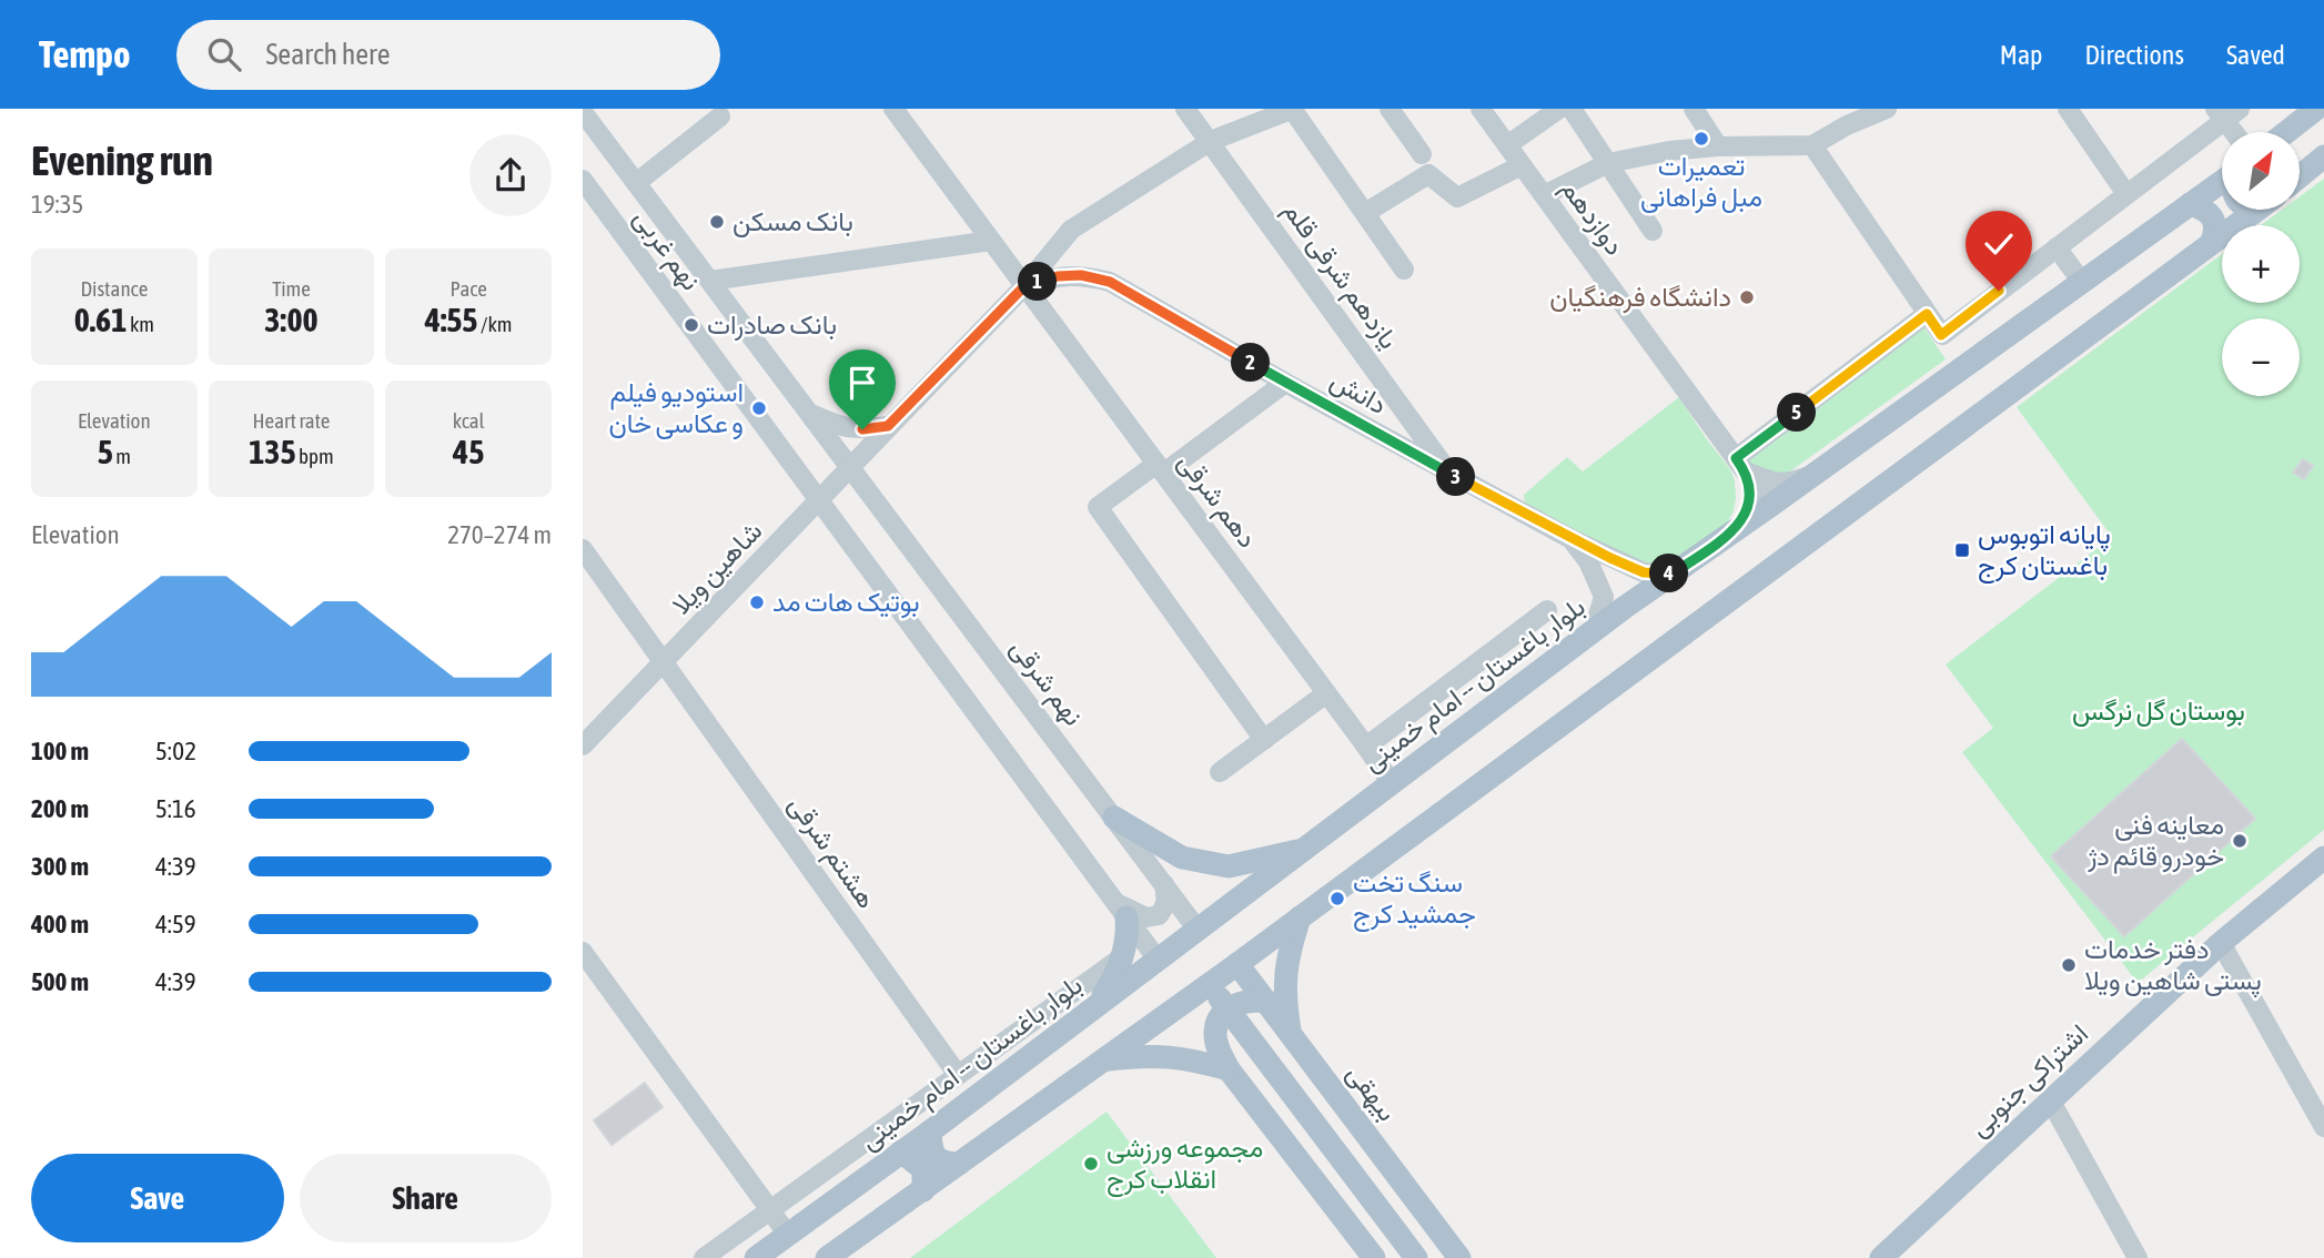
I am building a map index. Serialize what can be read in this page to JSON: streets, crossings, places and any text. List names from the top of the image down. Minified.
{"streets":{"main road":["بلوار باغستان -- امام خمینی","اشتراکی جنوبی","بیهقی"],"street":["دوازدهم","نهم غربی","یازدهم شرقی قلم","دانش","دهم شرقی","شاهین ویلا","نهم شرقی","هشتم شرقی"]},"crossings":[["دوازدهم","بلوار باغستان -- امام خمینی"],["نهم غربی","شاهین ویلا"],["نهم غربی","نهم شرقی"],["یازدهم شرقی قلم","دانش"],["یازدهم شرقی قلم","شاهین ویلا"],["دانش","دهم شرقی"],["دانش","شاهین ویلا"],["دانش","بلوار باغستان -- امام خمینی"],["دهم شرقی","شاهین ویلا"],["دهم شرقی","بلوار باغستان -- امام خمینی"],["شاهین ویلا","نهم شرقی"],["شاهین ویلا","هشتم شرقی"],["نهم شرقی","بلوار باغستان -- امام خمینی"]],"parks":["بوستان گل نرگس"],"places":{"other":["تعمیرات مبل فراهانی","بانک مسکن","دانشگاه فرهنگیان","بانک صادرات","استودیو فیلم و عکاسی خان","بوتیک هات مد","معاینه فنی خودرو قائم دژ","سنگ تخت جمشید کرج","دفتر خدمات پستی شاهین ویلا","مجموعه ورزشی انقلاب کرج"],"transit":["پایانه اتوبوس باغستان کرج"]},"north":"top right","page":{"header":"Tempo","search":"Search here","nav":["Map","Directions","Saved"],"heading":["Evening run","19:35"],"map_buttons":["+","−"],"stats":[["Distance","0.61 km"],["Time","3:00"],["Pace","4:55 /km"],["Elevation","5 m"],["Heart rate","135 bpm"],["kcal","45"]],"pins":["1","2","5","3","4"],"chart":["Elevation","270–274 m"],"list":[{"name":"100 m","note":"5:02"},{"name":"200 m","note":"5:16"},{"name":"300 m","note":"4:39"},{"name":"400 m","note":"4:59"},{"name":"500 m","note":"4:39"}],"buttons":["Save","Share"]}}
